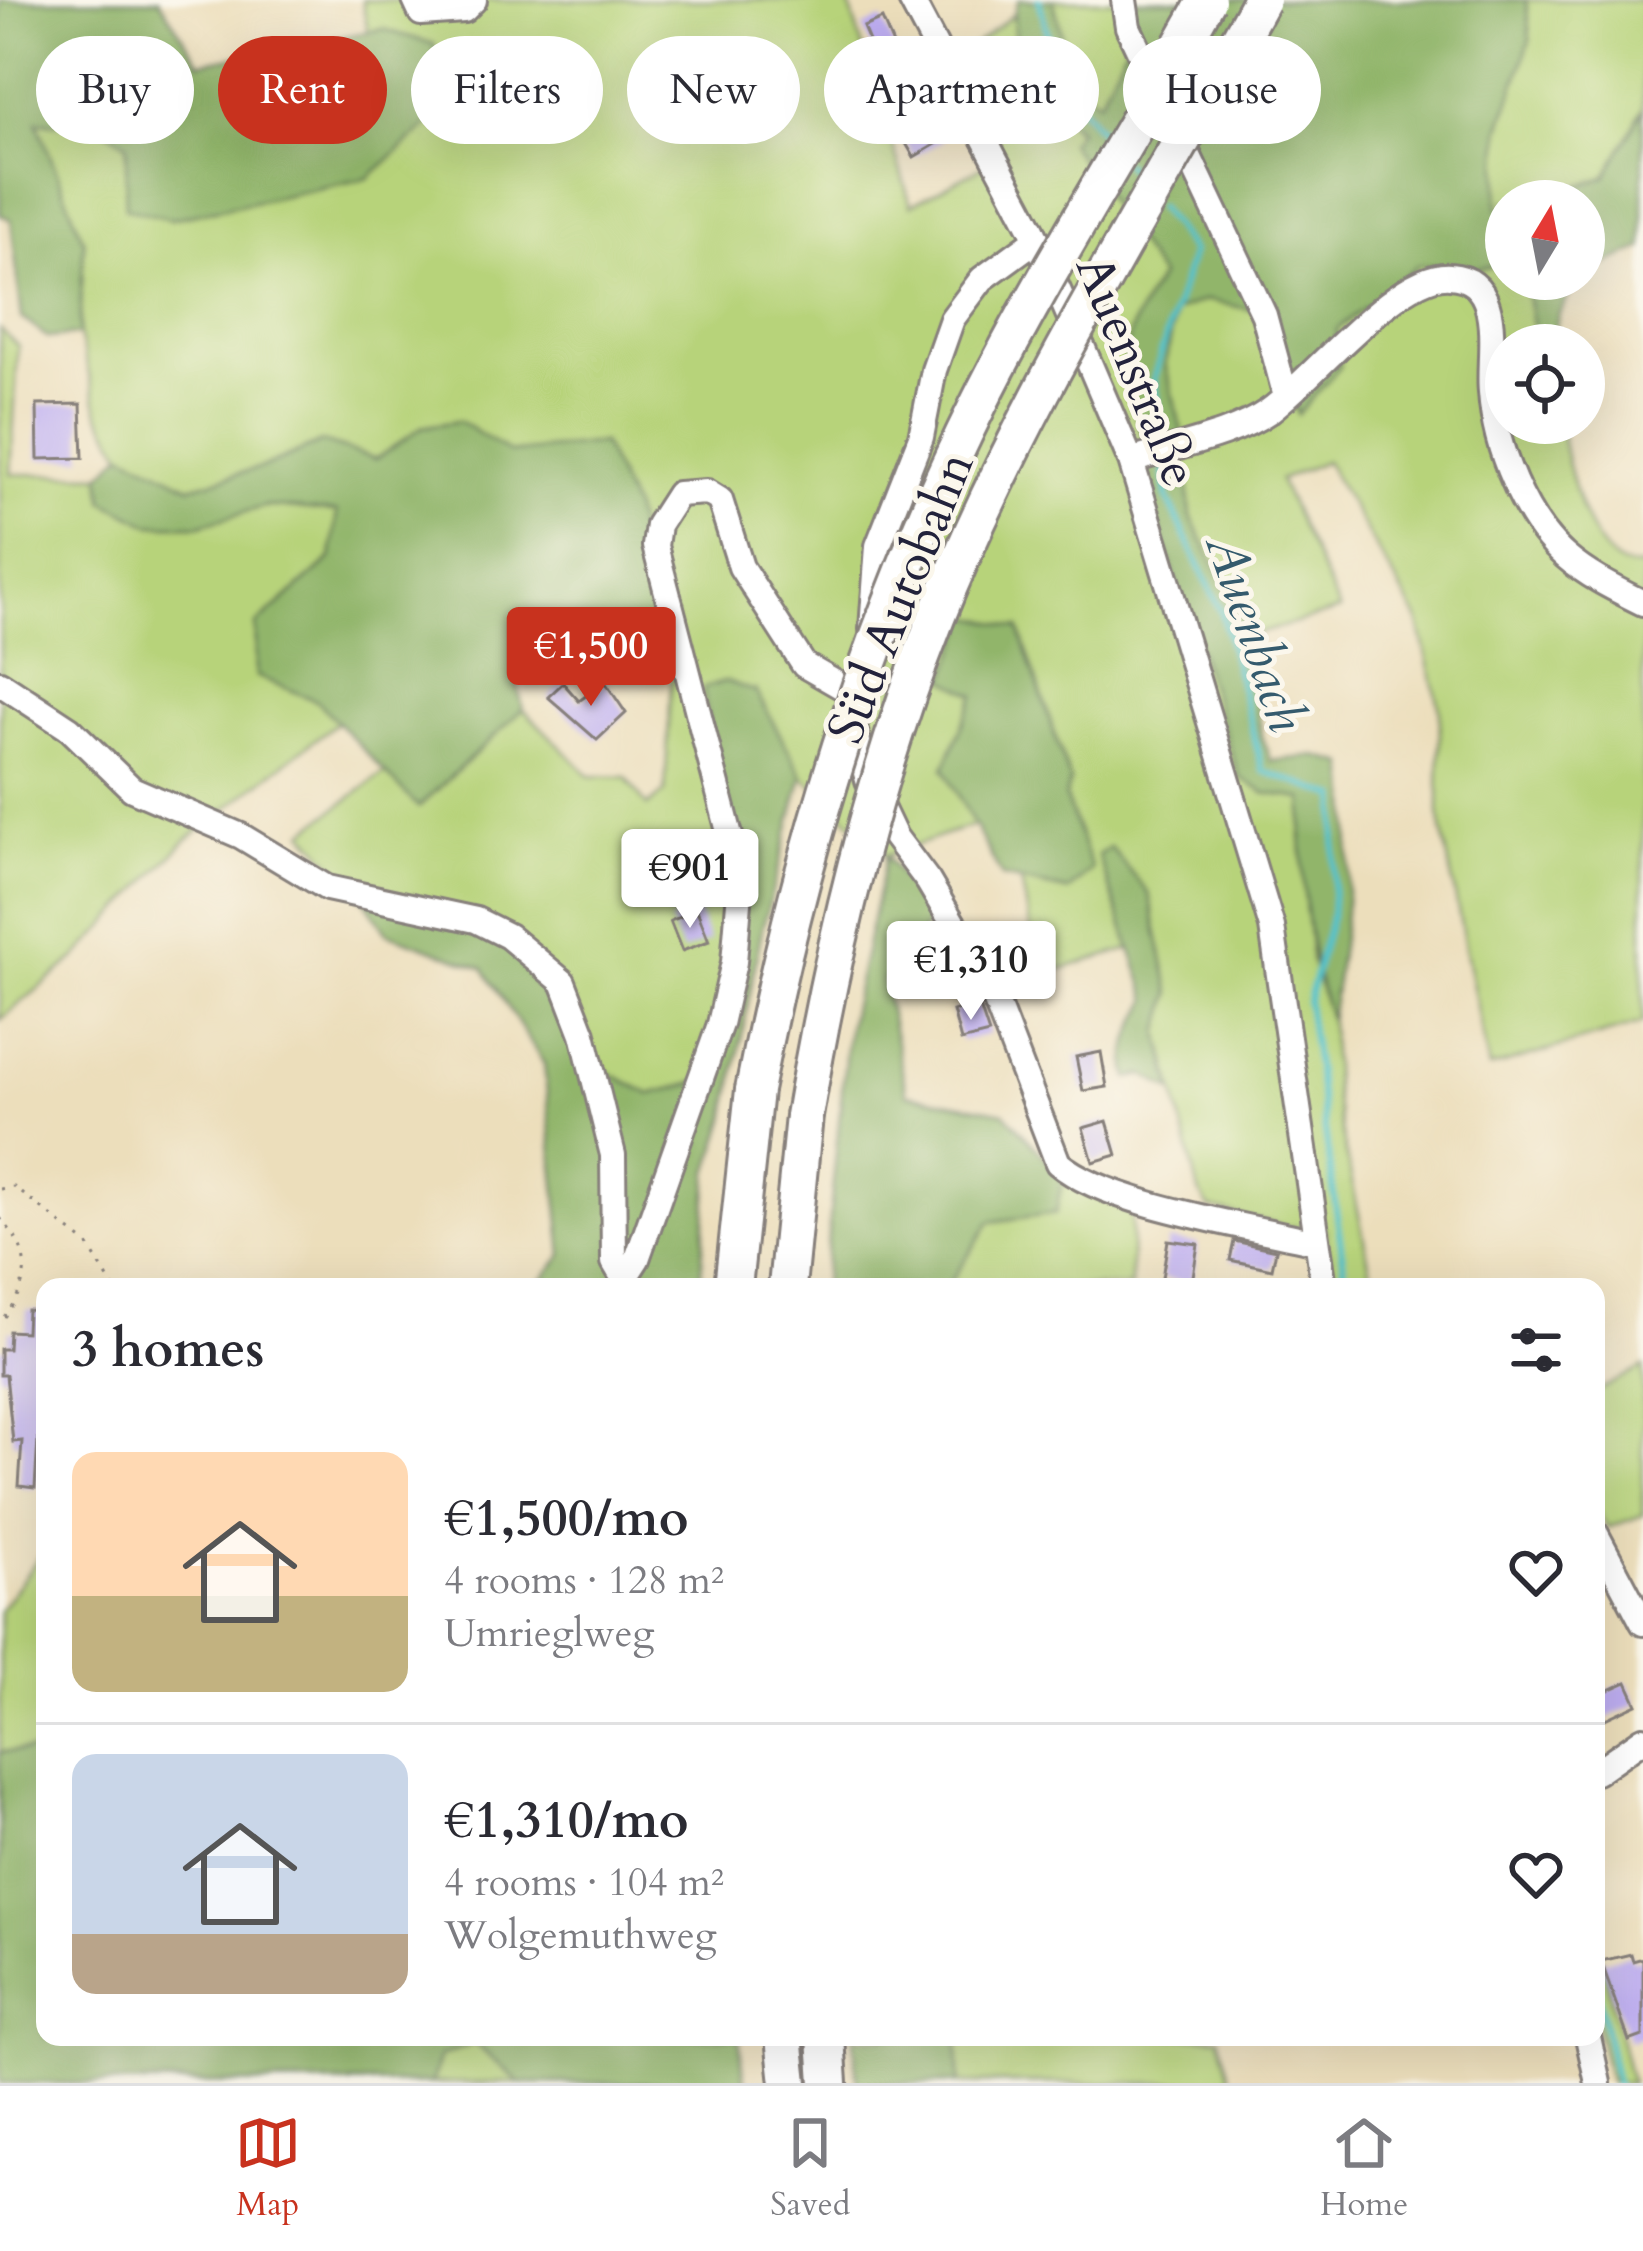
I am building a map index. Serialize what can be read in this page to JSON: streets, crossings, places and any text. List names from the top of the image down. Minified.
{"streets":{"highway":["Süd Autobahn"],"street":["Auenstraße"]},"water":["Auenbach"],"north":"top","page":{"chip":["Buy","Rent","Filters","New","Apartment","House"],"price":["€1,500","€901","€1,310"],"heading":"3 homes","list":[{"name":"€1,500/mo","note":"4 rooms · 128 m² · Umrieglweg"},{"name":"€1,310/mo","note":"4 rooms · 104 m² · Wolgemuthweg"}],"tabs":["Map","Saved","Home"]}}
